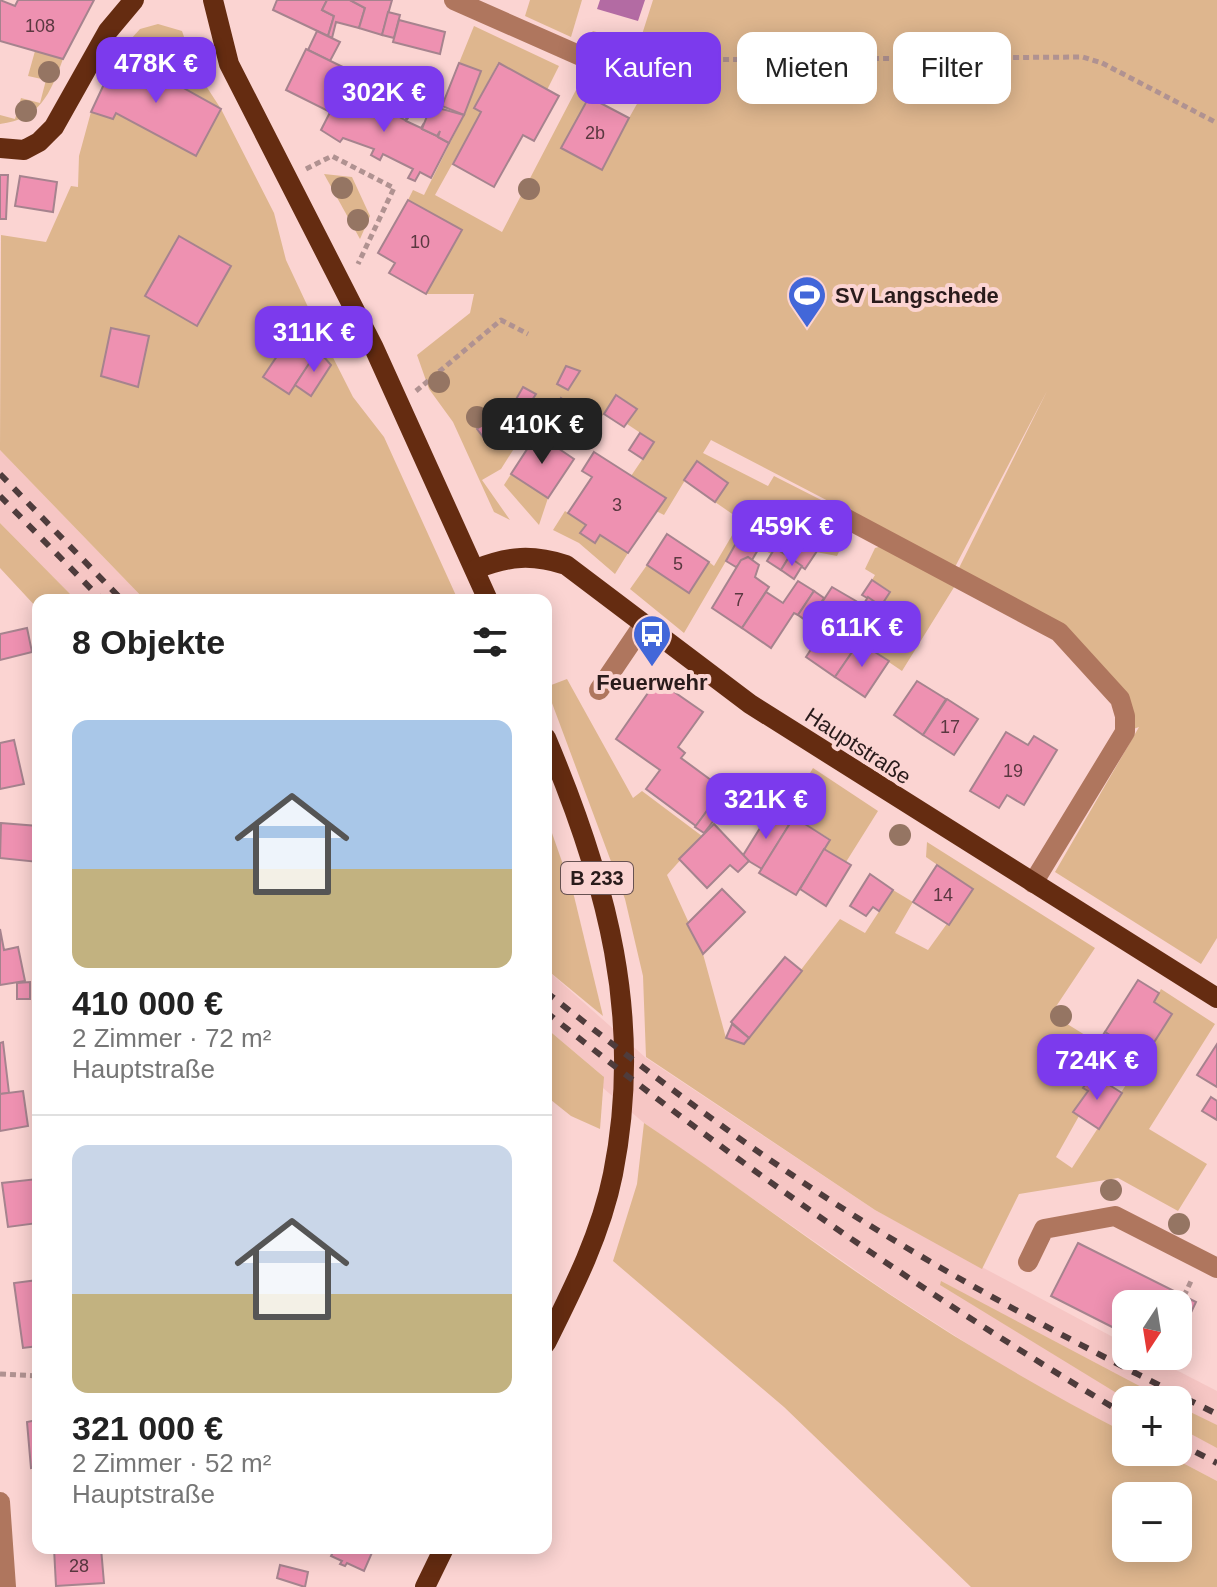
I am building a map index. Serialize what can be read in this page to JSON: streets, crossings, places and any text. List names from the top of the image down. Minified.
{"streets":{"main road":["Hauptstraße","B 233"]},"places":{"sports":["SV Langschede"],"bus stop":["Feuerwehr"]},"house_numbers":["108","2b","10","3","5","7","17","19","14","28"],"north":"bottom","page":{"chip":["Kaufen","Mieten","Filter"],"price":["478K €","302K €","311K €","410K €","459K €","611K €","321K €","724K €"],"heading":"8 Objekte","list":[{"name":"410 000 €","note":"2 Zimmer · 72 m² · Hauptstraße"},{"name":"321 000 €","note":"2 Zimmer · 52 m² · Hauptstraße"}],"map_buttons":["+","−"]}}
